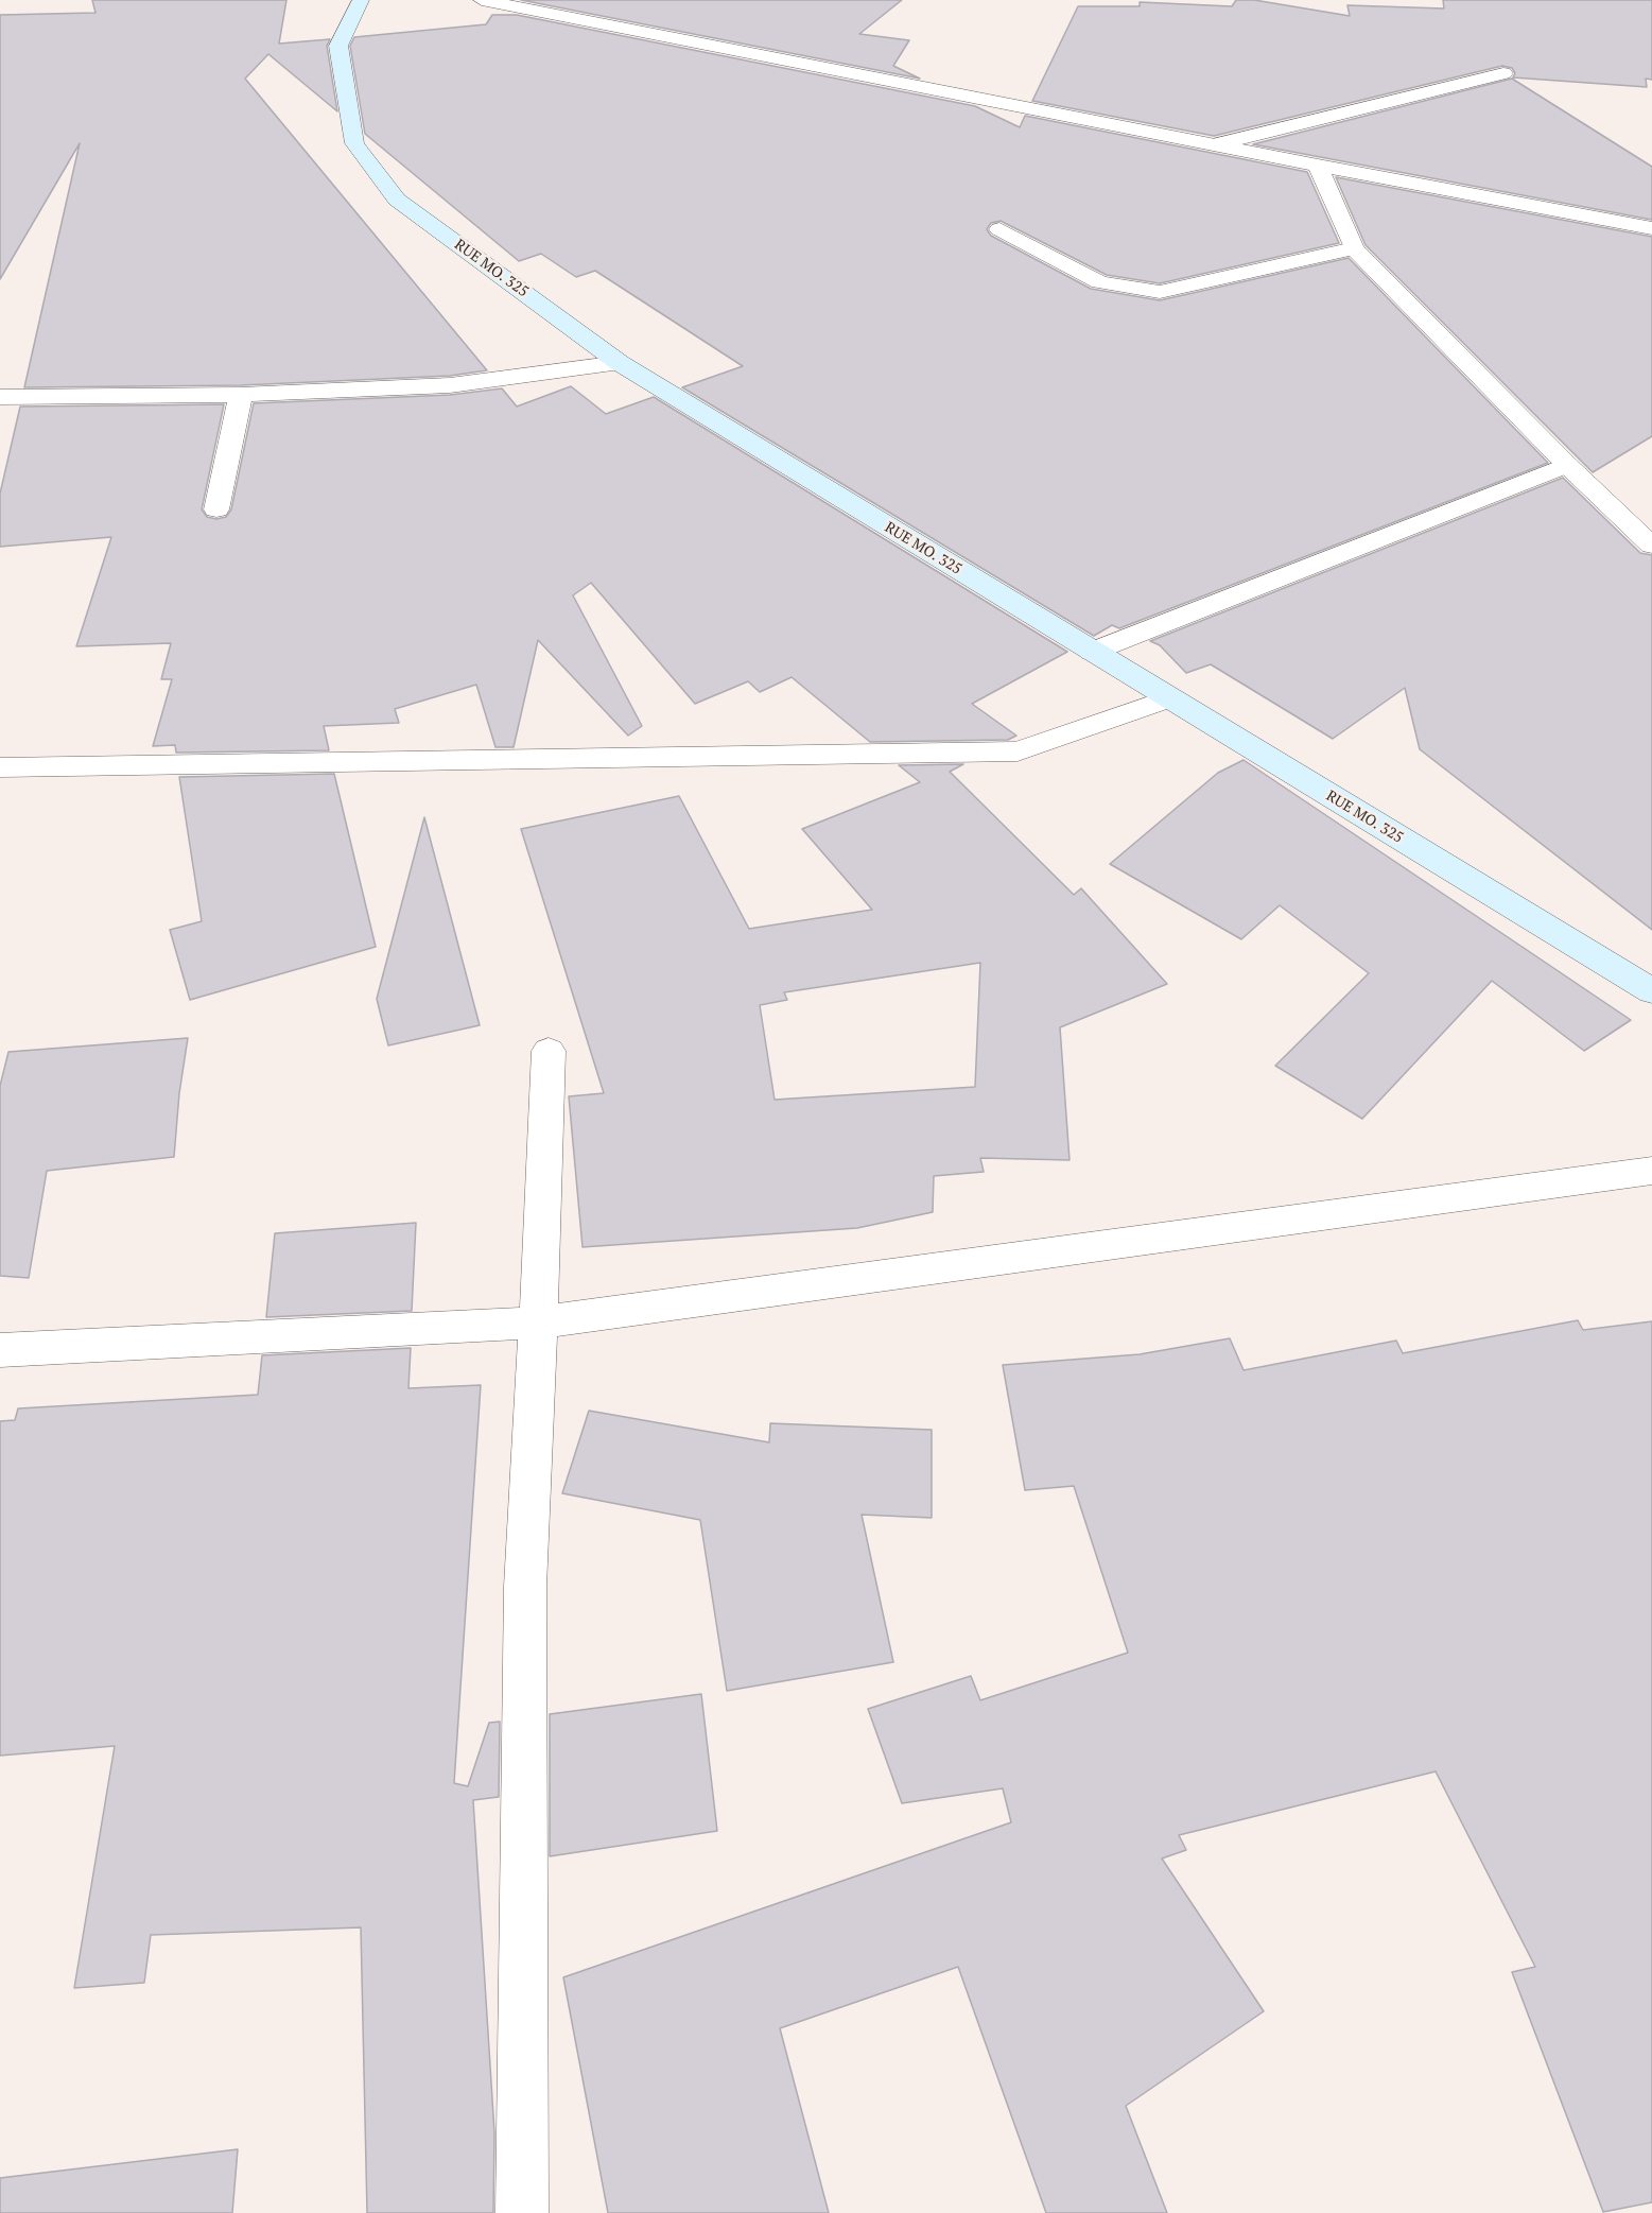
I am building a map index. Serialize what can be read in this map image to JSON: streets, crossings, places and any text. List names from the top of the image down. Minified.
{"streets":{"street":["RUE MO. 325"]}}
